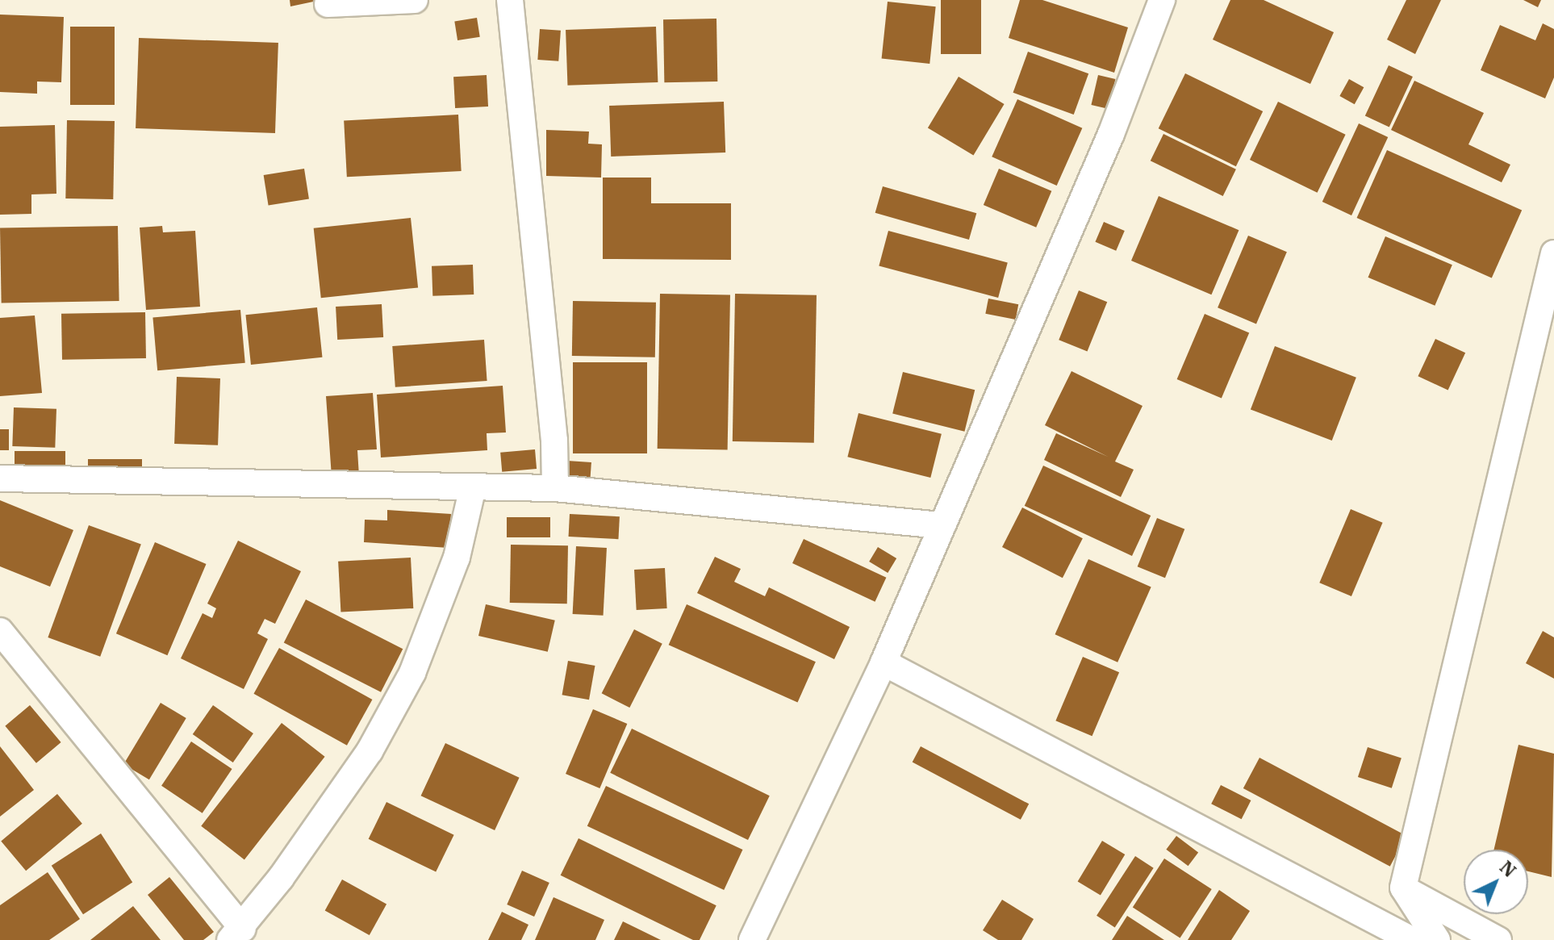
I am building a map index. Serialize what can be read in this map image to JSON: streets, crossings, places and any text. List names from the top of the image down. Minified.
{"north":"top right"}
